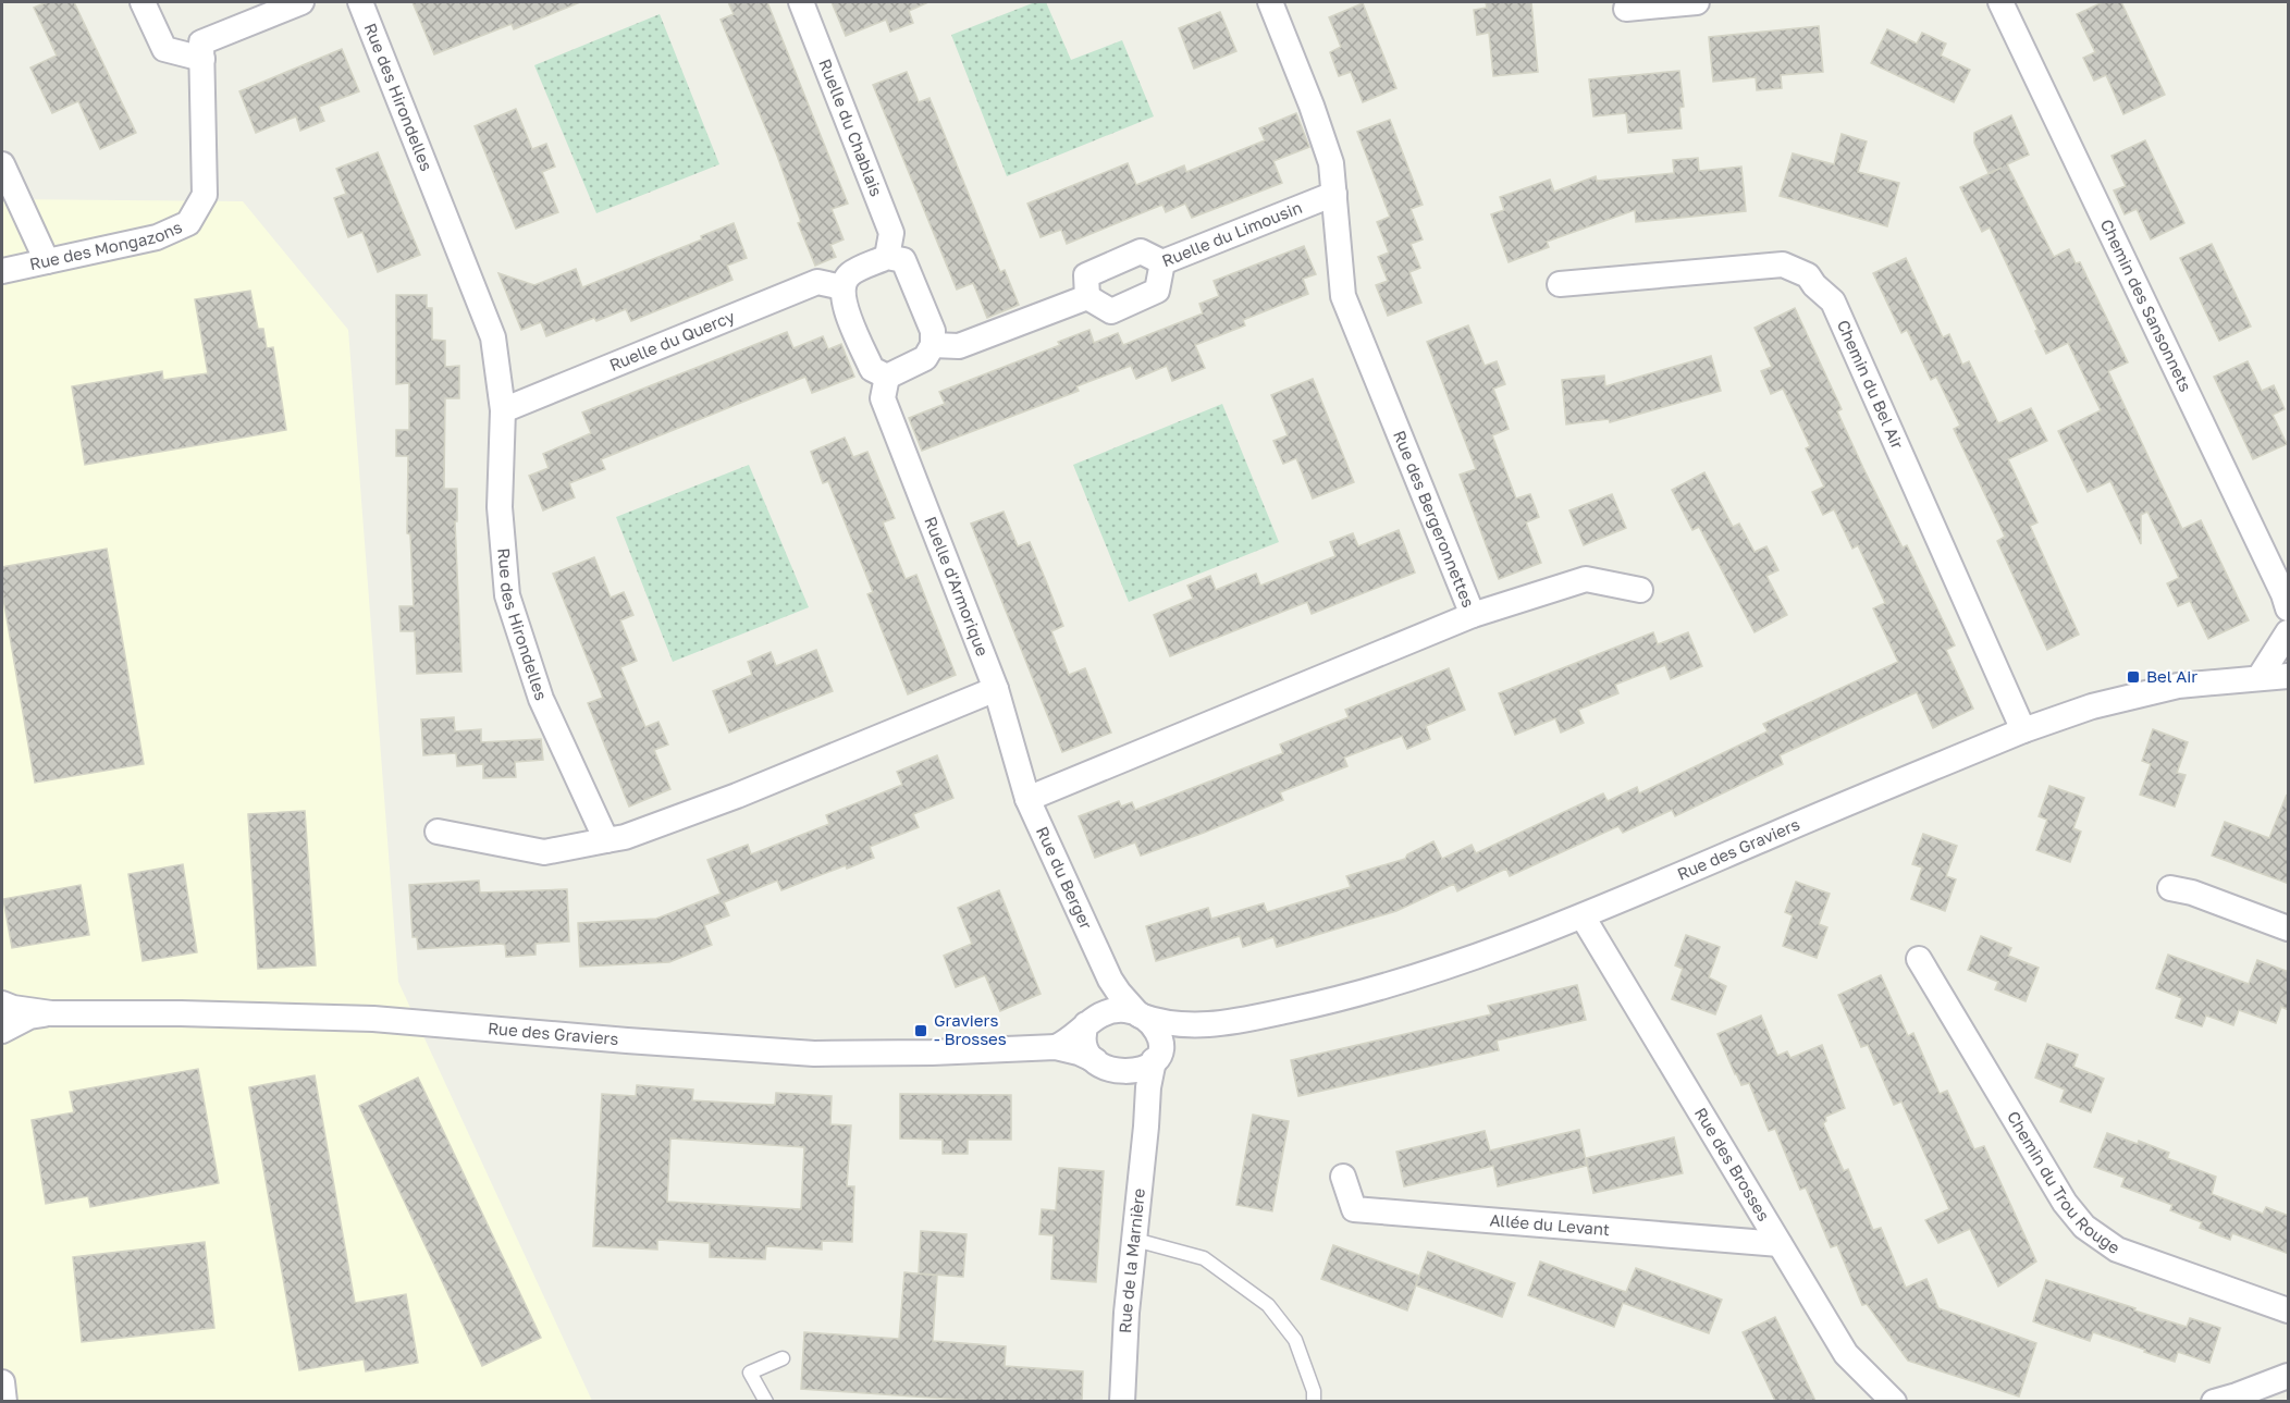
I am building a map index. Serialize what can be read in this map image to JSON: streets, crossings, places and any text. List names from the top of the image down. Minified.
{"streets":{"street":["Rue des Hirondelles","Ruelle du Chablais","Ruelle du Limousin","Rue des Mongazons","Chemin des Sansonnets","Ruelle du Quercy","Chemin du Bel Air","Rue des Bergeronnettes","Ruelle d'Armorique","Rue des Graviers","Rue du Berger","Rue des Brosses","Chemin du Trou Rouge","Allée du Levant","Rue de la Marnière"]},"crossings":[["Rue des Hirondelles","Ruelle du Quercy"],["Ruelle du Chablais","Ruelle du Quercy"],["Ruelle du Chablais","Ruelle d'Armorique"],["Ruelle du Limousin","Rue des Bergeronnettes"],["Ruelle du Quercy","Ruelle d'Armorique"],["Chemin du Bel Air","Rue des Graviers"],["Rue des Bergeronnettes","Ruelle d'Armorique"],["Rue des Bergeronnettes","Rue du Berger"],["Ruelle d'Armorique","Rue du Berger"],["Rue des Graviers","Rue du Berger"],["Rue des Graviers","Rue des Brosses"],["Rue des Graviers","Rue de la Marnière"],["Rue du Berger","Rue de la Marnière"],["Rue des Brosses","Allée du Levant"]],"places":{"transit":["Bel Air","Graviers - Brosses"]}}
